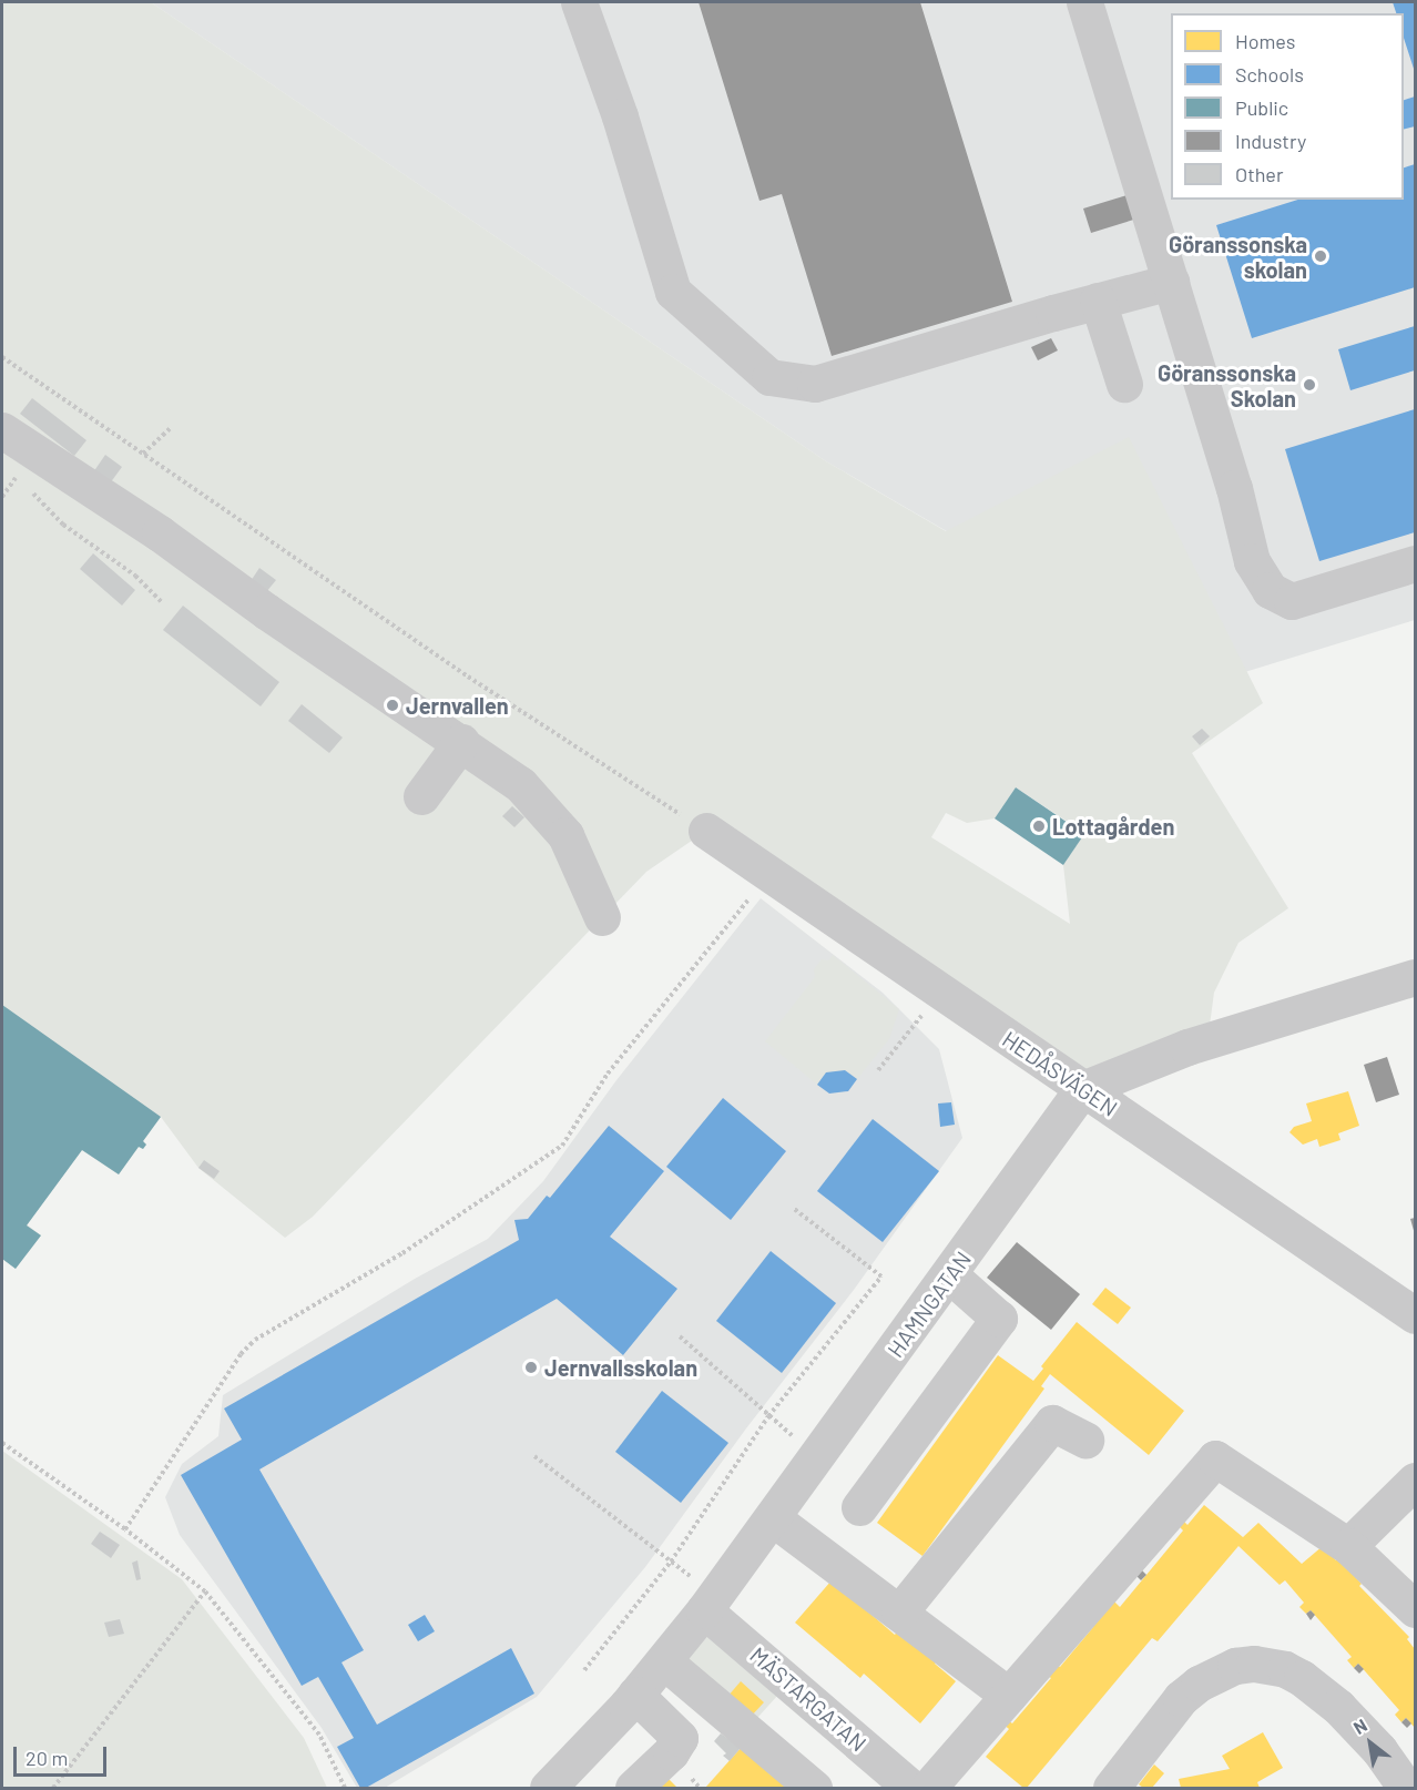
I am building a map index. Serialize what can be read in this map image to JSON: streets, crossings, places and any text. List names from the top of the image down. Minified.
{"streets":{"street":["HEDÅSVÄGEN","HAMNGATAN","MÄSTARGATAN"]},"crossings":[["HEDÅSVÄGEN","HAMNGATAN"],["HAMNGATAN","MÄSTARGATAN"]],"places":["Göranssonska skolan","Göranssonska Skolan","Jernvallen","Lottagården","Jernvallsskolan"],"legend":["Homes","Schools","Public","Industry","Other"],"scale_bar":"20 m","north":"top left"}
